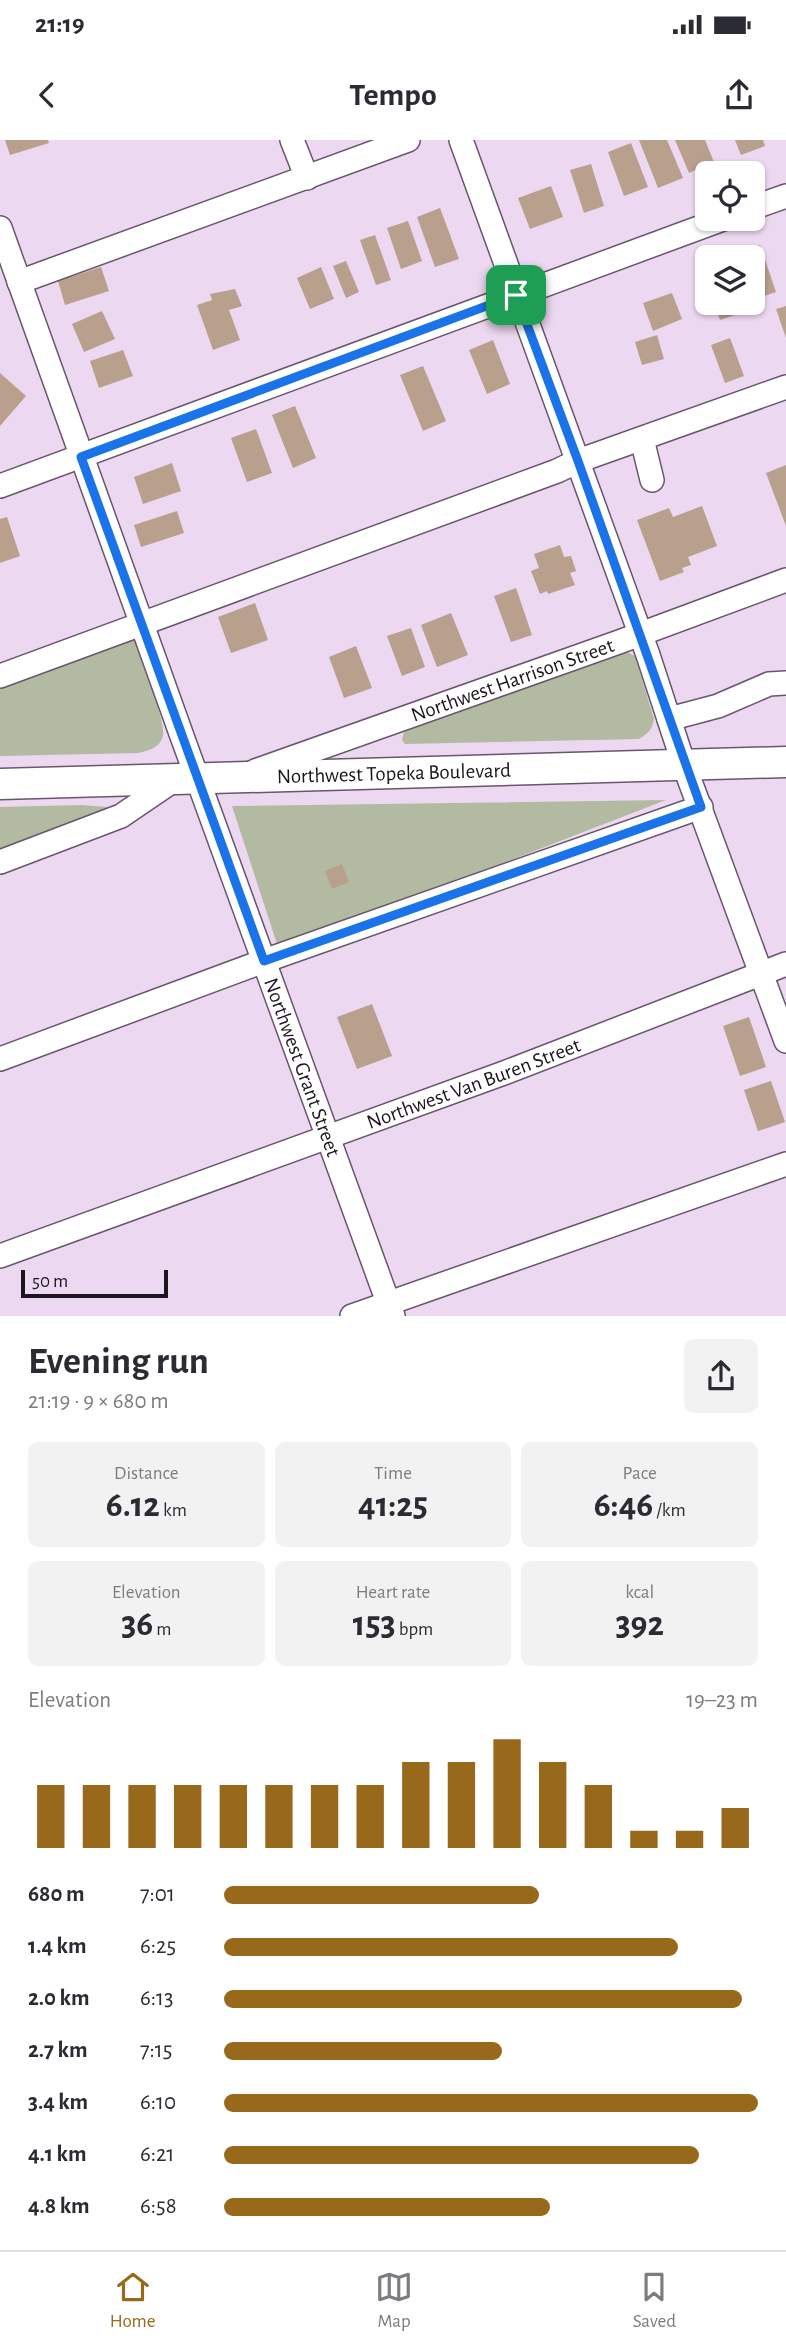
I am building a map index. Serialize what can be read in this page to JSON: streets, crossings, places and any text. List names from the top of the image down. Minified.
{"streets":{"main road":["Northwest Topeka Boulevard"],"street":["Northwest Harrison Street","Northwest Grant Street","Northwest Van Buren Street"]},"crossings":[["Northwest Harrison Street","Northwest Topeka Boulevard"],["Northwest Topeka Boulevard","Northwest Grant Street"],["Northwest Grant Street","Northwest Van Buren Street"]],"scale_bar":"50 m","page":{"status":"21:19","header":"Tempo","scale":"50 m","heading":["Evening run","21:19 · 9 × 680 m"],"stats":[["Distance","6.12 km"],["Time","41:25"],["Pace","6:46 /km"],["Elevation","36 m"],["Heart rate","153 bpm"],["kcal","392"]],"chart":["Elevation","19–23 m"],"list":[{"name":"680 m","note":"7:01"},{"name":"1.4 km","note":"6:25"},{"name":"2.0 km","note":"6:13"},{"name":"2.7 km","note":"7:15"},{"name":"3.4 km","note":"6:10"},{"name":"4.1 km","note":"6:21"},{"name":"4.8 km","note":"6:58"}],"tabs":["Home","Map","Saved"]}}
